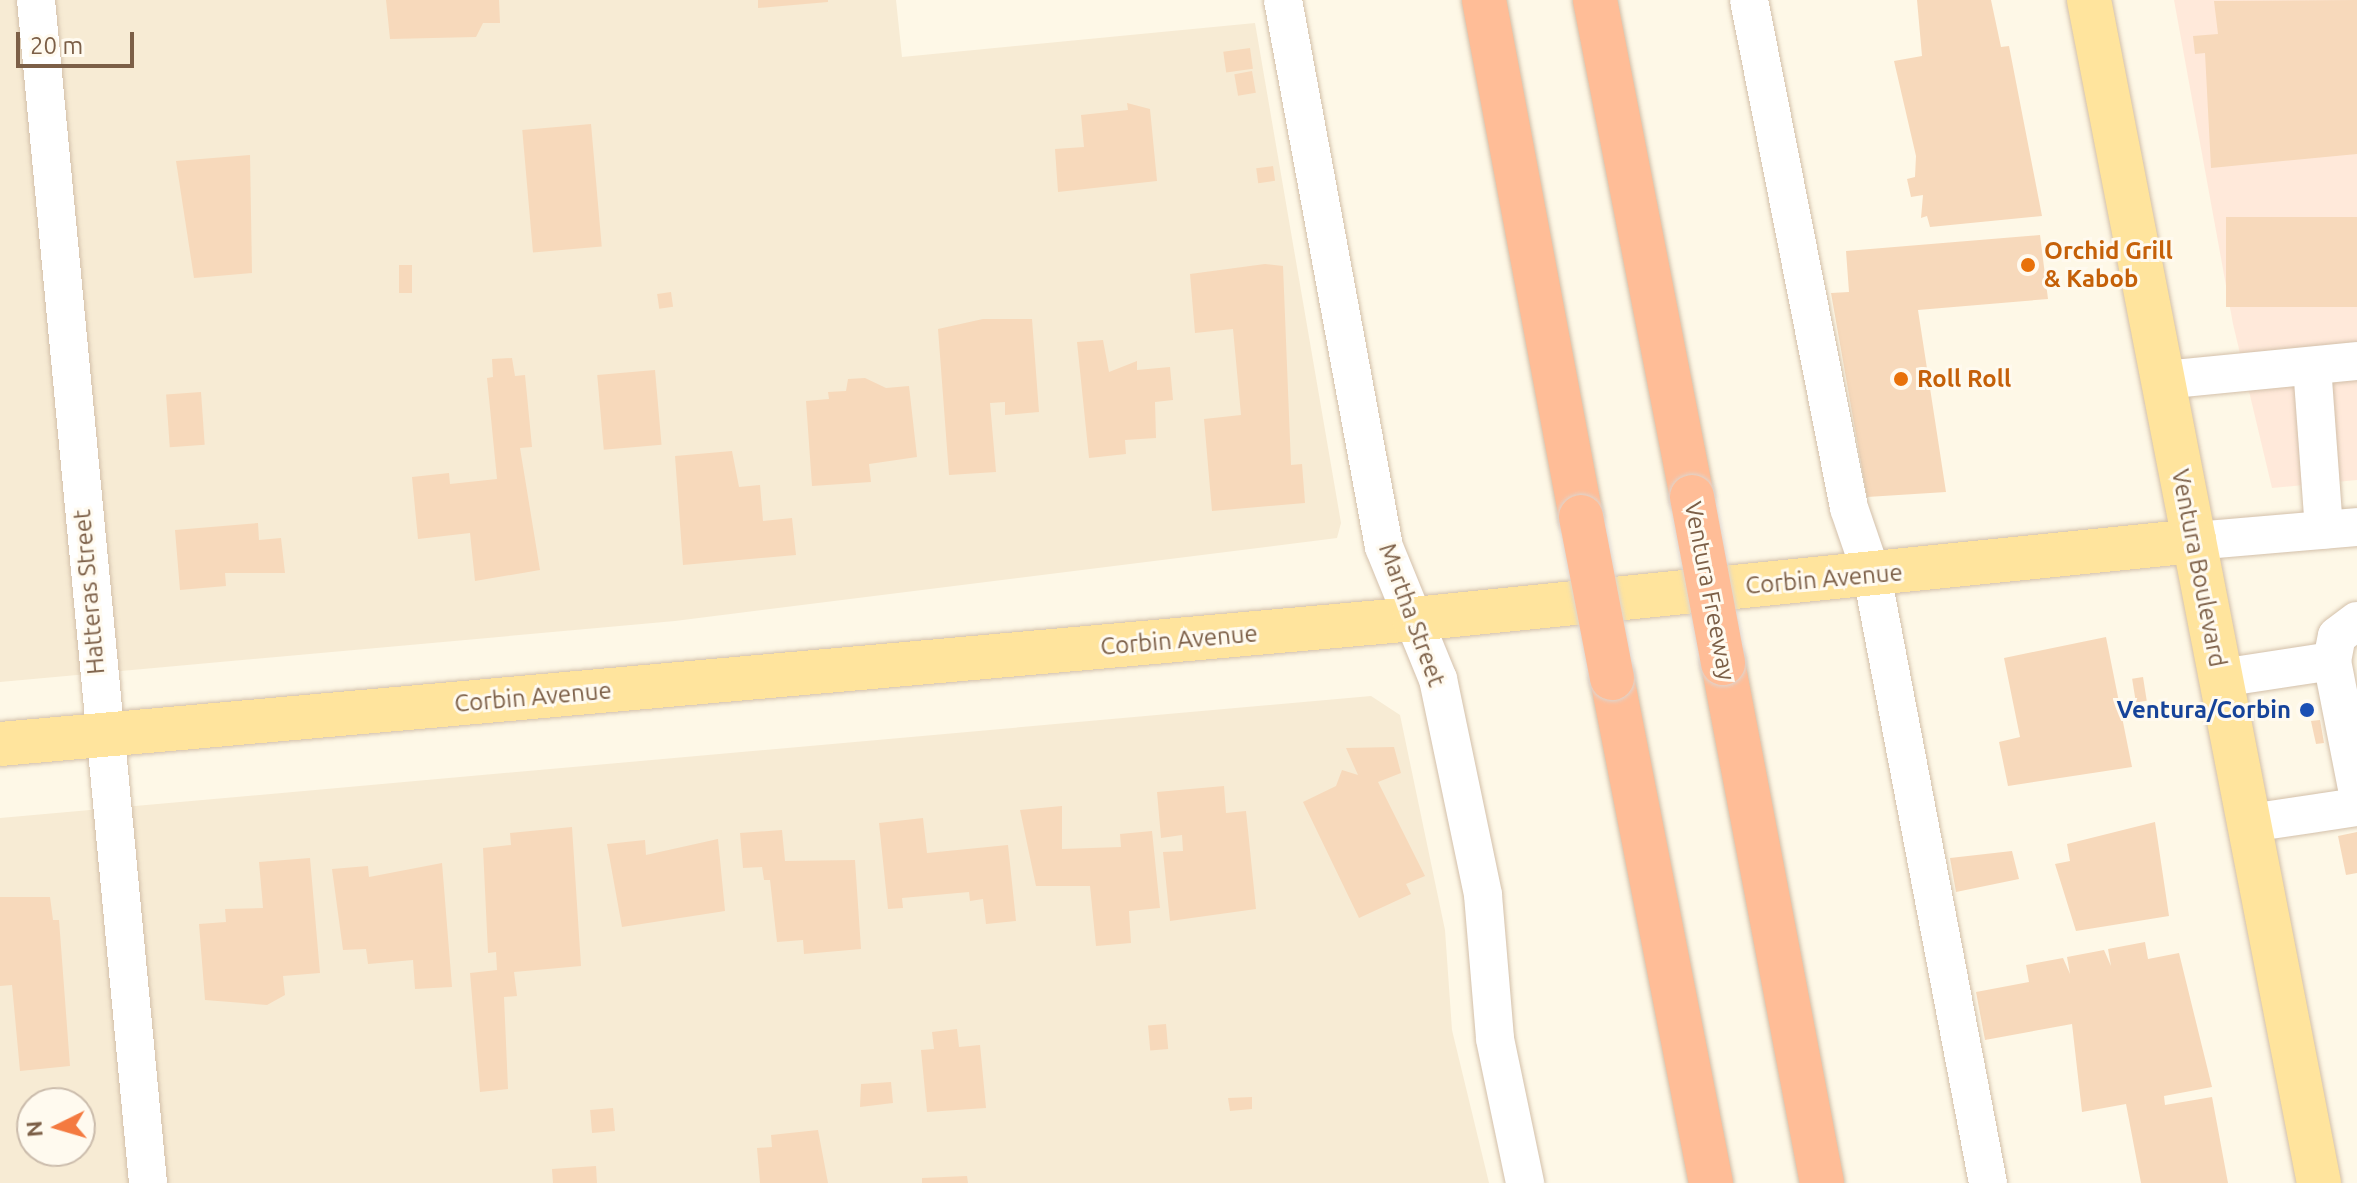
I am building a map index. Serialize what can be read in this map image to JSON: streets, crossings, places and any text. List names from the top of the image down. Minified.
{"streets":{"highway":["Ventura Freeway"],"main road":["Ventura Boulevard","Corbin Avenue"],"street":["Hatteras Street","Martha Street"]},"crossings":[["Ventura Boulevard","Corbin Avenue"],["Corbin Avenue","Hatteras Street"],["Corbin Avenue","Martha Street"]],"places":["Orchid Grill & Kabob","Roll Roll","Ventura/Corbin"],"scale_bar":"20 m","north":"left"}
